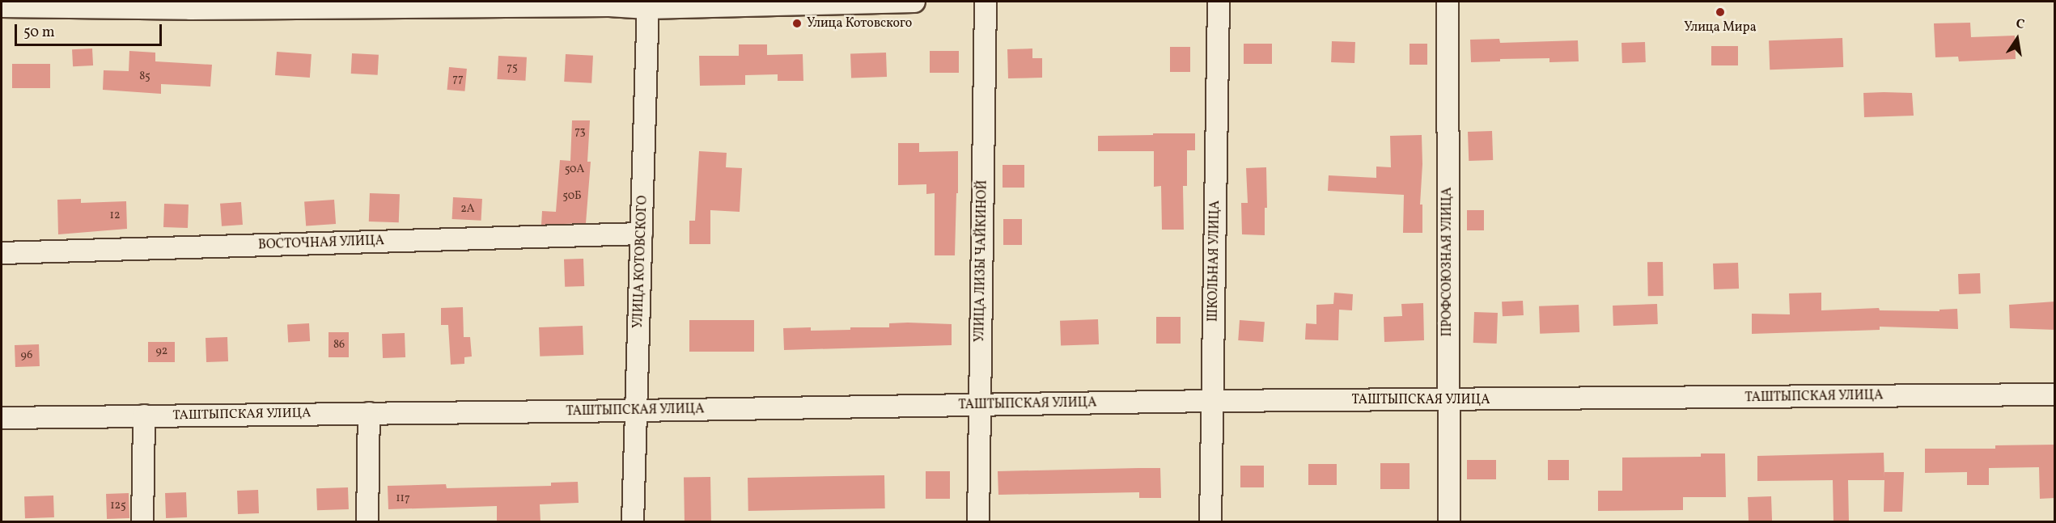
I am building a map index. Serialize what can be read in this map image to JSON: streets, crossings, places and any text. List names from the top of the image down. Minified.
{"streets":{"street":["ВОСТОЧНАЯ УЛИЦА","УЛИЦА ЛИЗЫ ЧАЙКИНОЙ","ШКОЛЬНАЯ УЛИЦА","УЛИЦА КОТОВСКОГО","ПРОФСОЮЗНАЯ УЛИЦА","ТАШТЫПСКАЯ УЛИЦА"]},"crossings":[["ВОСТОЧНАЯ УЛИЦА","УЛИЦА КОТОВСКОГО"],["УЛИЦА ЛИЗЫ ЧАЙКИНОЙ","ТАШТЫПСКАЯ УЛИЦА"],["ШКОЛЬНАЯ УЛИЦА","ТАШТЫПСКАЯ УЛИЦА"],["УЛИЦА КОТОВСКОГО","ТАШТЫПСКАЯ УЛИЦА"],["ПРОФСОЮЗНАЯ УЛИЦА","ТАШТЫПСКАЯ УЛИЦА"]],"places":["Улица Мира","Улица Котовского"],"house_numbers":["75","85","77","73","50А","50Б","2А","12","86","92","96","117","125"],"scale_bar":"50 m","north":"top"}
